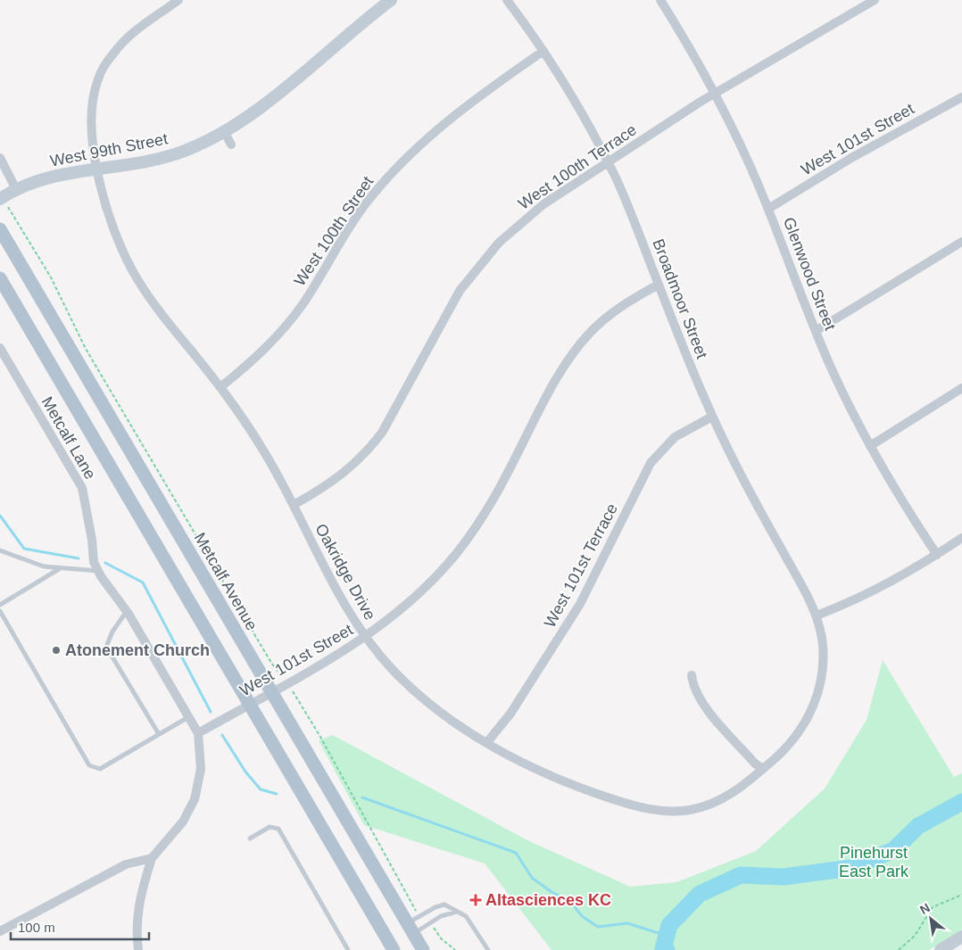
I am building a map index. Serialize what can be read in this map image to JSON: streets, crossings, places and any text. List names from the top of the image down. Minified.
{"streets":{"main road":["Metcalf Avenue"],"street":["West 101st Street","West 99th Street","West 100th Terrace","West 100th Street","Glenwood Street","Broadmoor Street","Metcalf Lane","West 101st Terrace","Oakridge Drive"]},"crossings":[["West 101st Street","Glenwood Street"],["West 101st Street","Broadmoor Street"],["West 101st Street","Metcalf Lane"],["West 101st Street","Oakridge Drive"],["West 101st Street","Metcalf Avenue"],["West 99th Street","Oakridge Drive"],["West 100th Terrace","Glenwood Street"],["West 100th Terrace","Broadmoor Street"],["West 100th Terrace","Oakridge Drive"],["West 100th Street","Broadmoor Street"],["West 100th Street","Oakridge Drive"],["Broadmoor Street","West 101st Terrace"],["Broadmoor Street","Oakridge Drive"],["West 101st Terrace","Oakridge Drive"]],"parks":["Pinehurst East Park"],"places":{"other":["Atonement Church"],"health":["Altasciences KC"]},"scale_bar":"100 m","north":"top left"}
